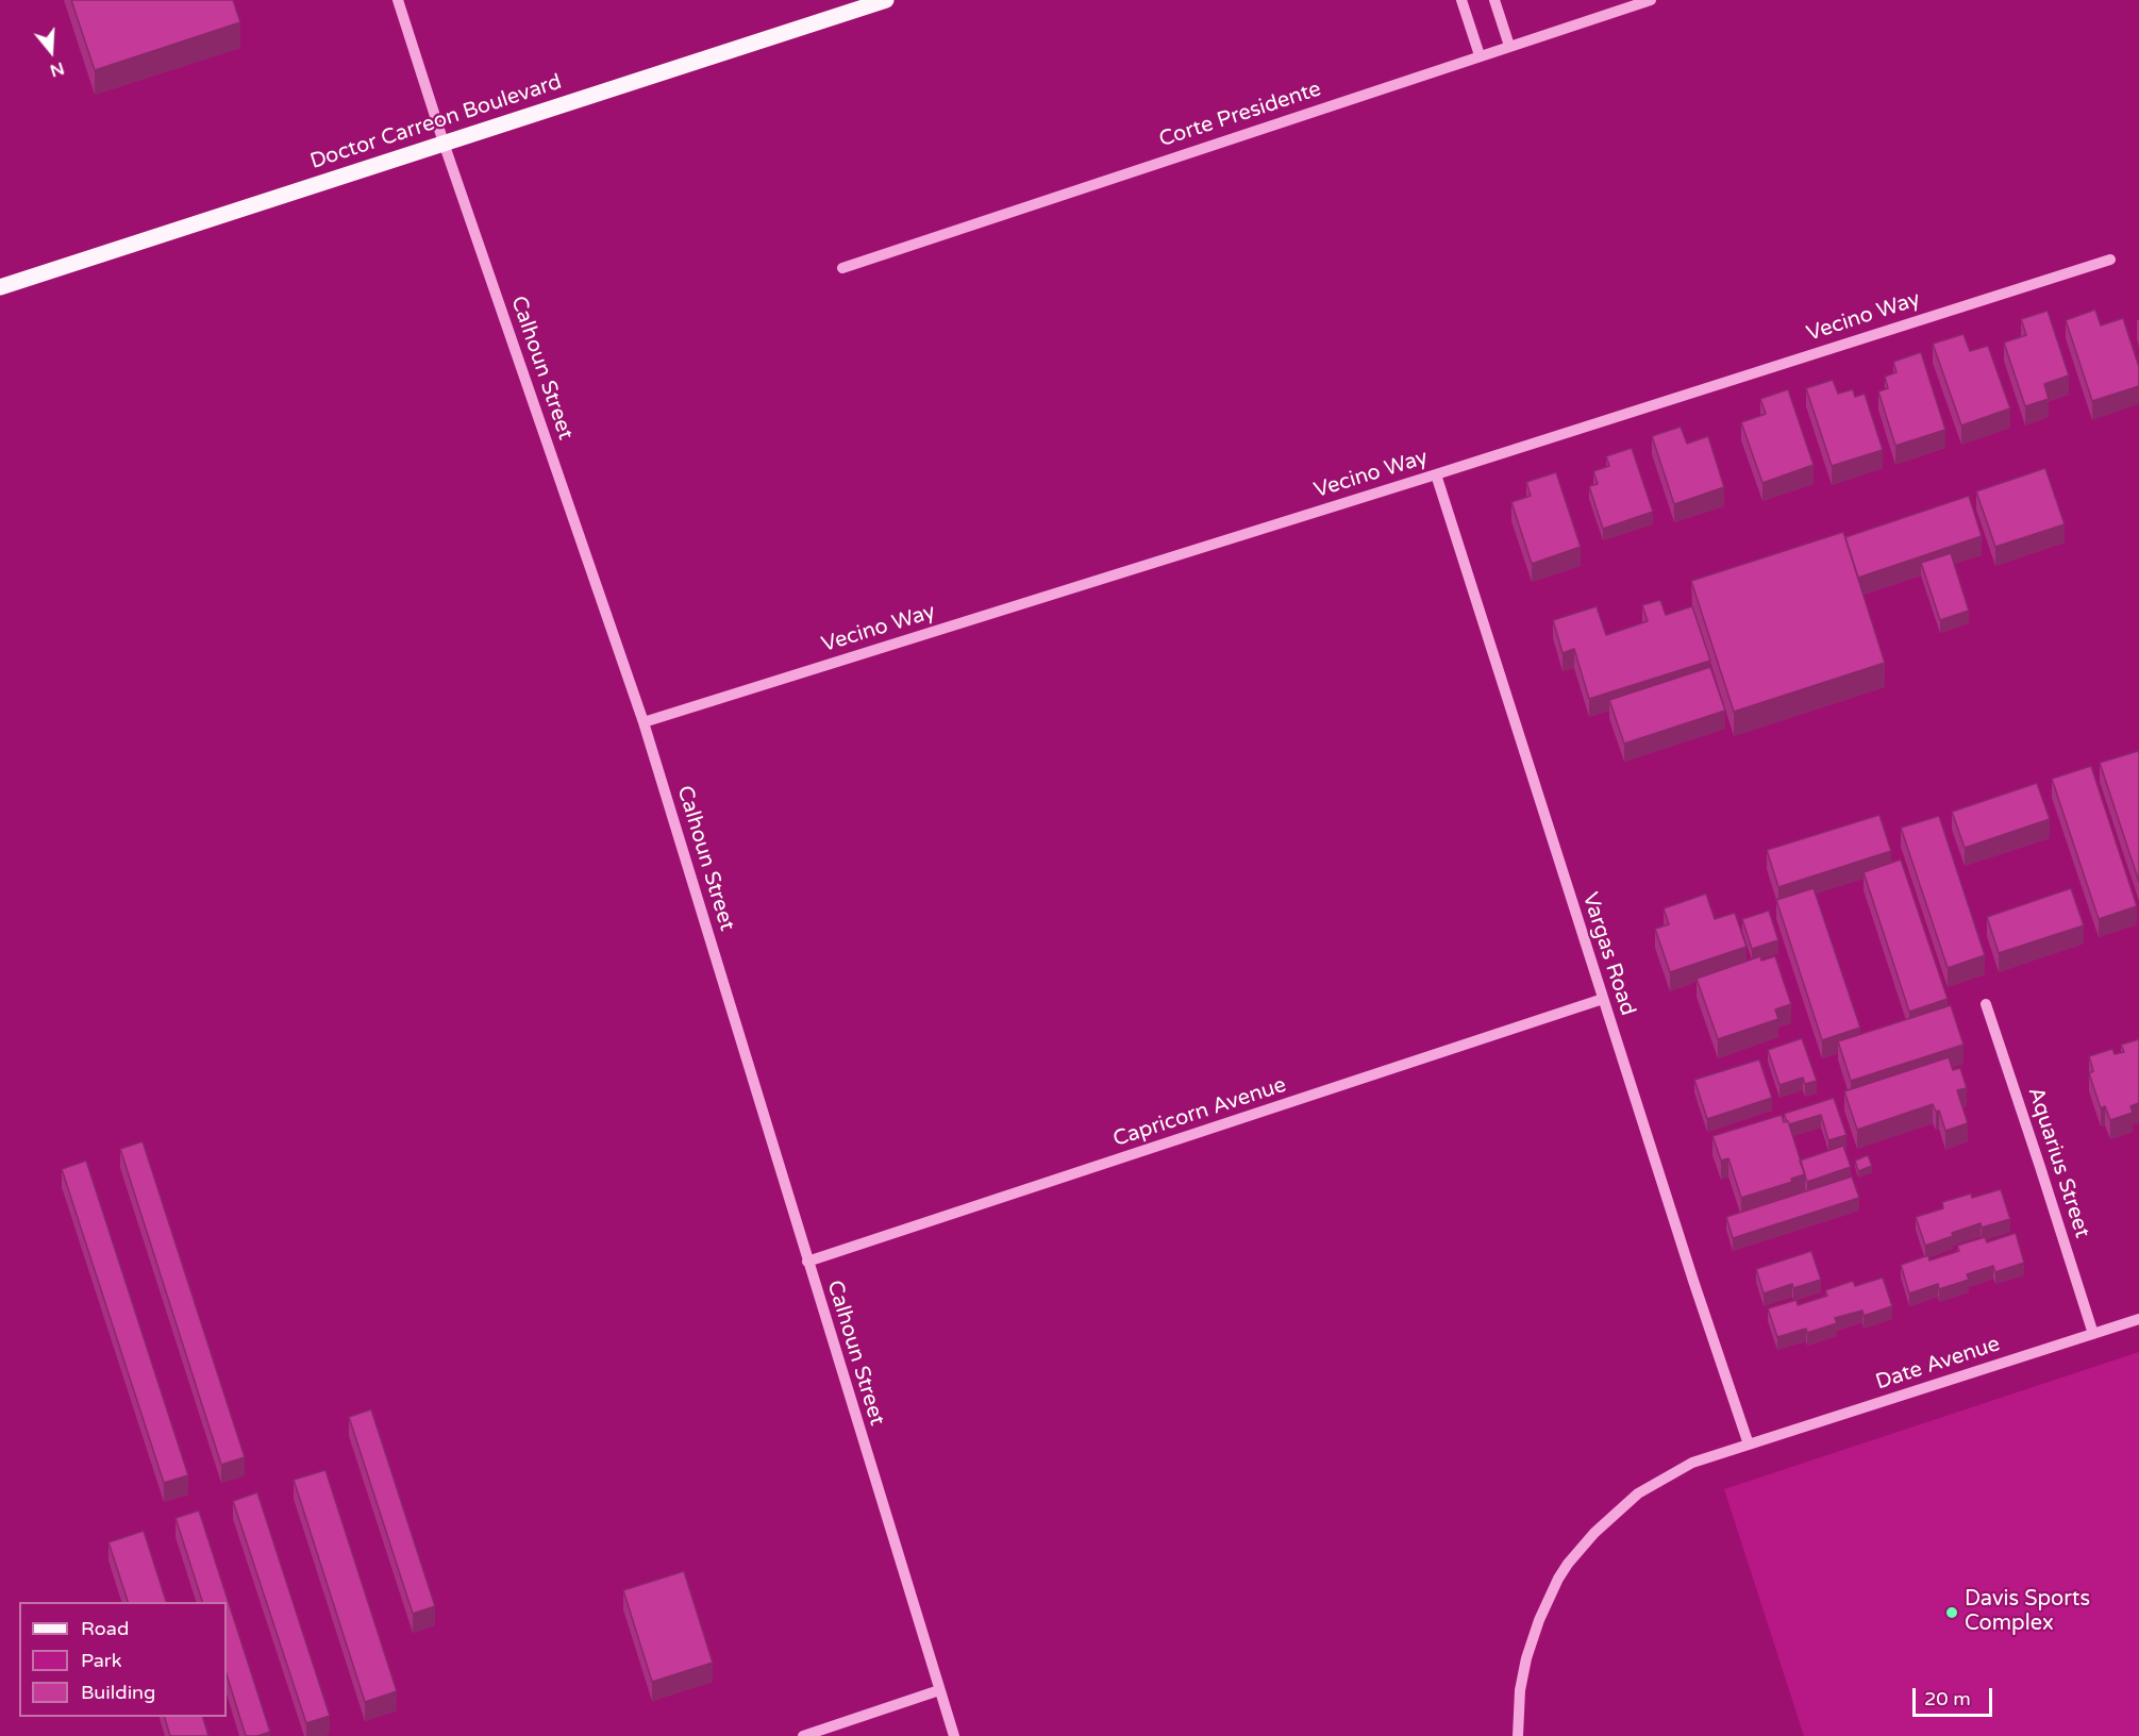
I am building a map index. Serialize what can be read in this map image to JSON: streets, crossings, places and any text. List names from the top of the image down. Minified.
{"streets":{"main road":["Doctor Carreon Boulevard"],"street":["Corte Presidente","Vecino Way","Calhoun Street","Vargas Road","Capricorn Avenue","Aquarius Street","Date Avenue"]},"crossings":[["Doctor Carreon Boulevard","Calhoun Street"],["Vecino Way","Calhoun Street"],["Vecino Way","Vargas Road"],["Calhoun Street","Capricorn Avenue"],["Vargas Road","Capricorn Avenue"],["Vargas Road","Date Avenue"],["Aquarius Street","Date Avenue"]],"places":["Davis Sports Complex"],"legend":["Road","Park","Building"],"scale_bar":"20 m","north":"bottom"}
